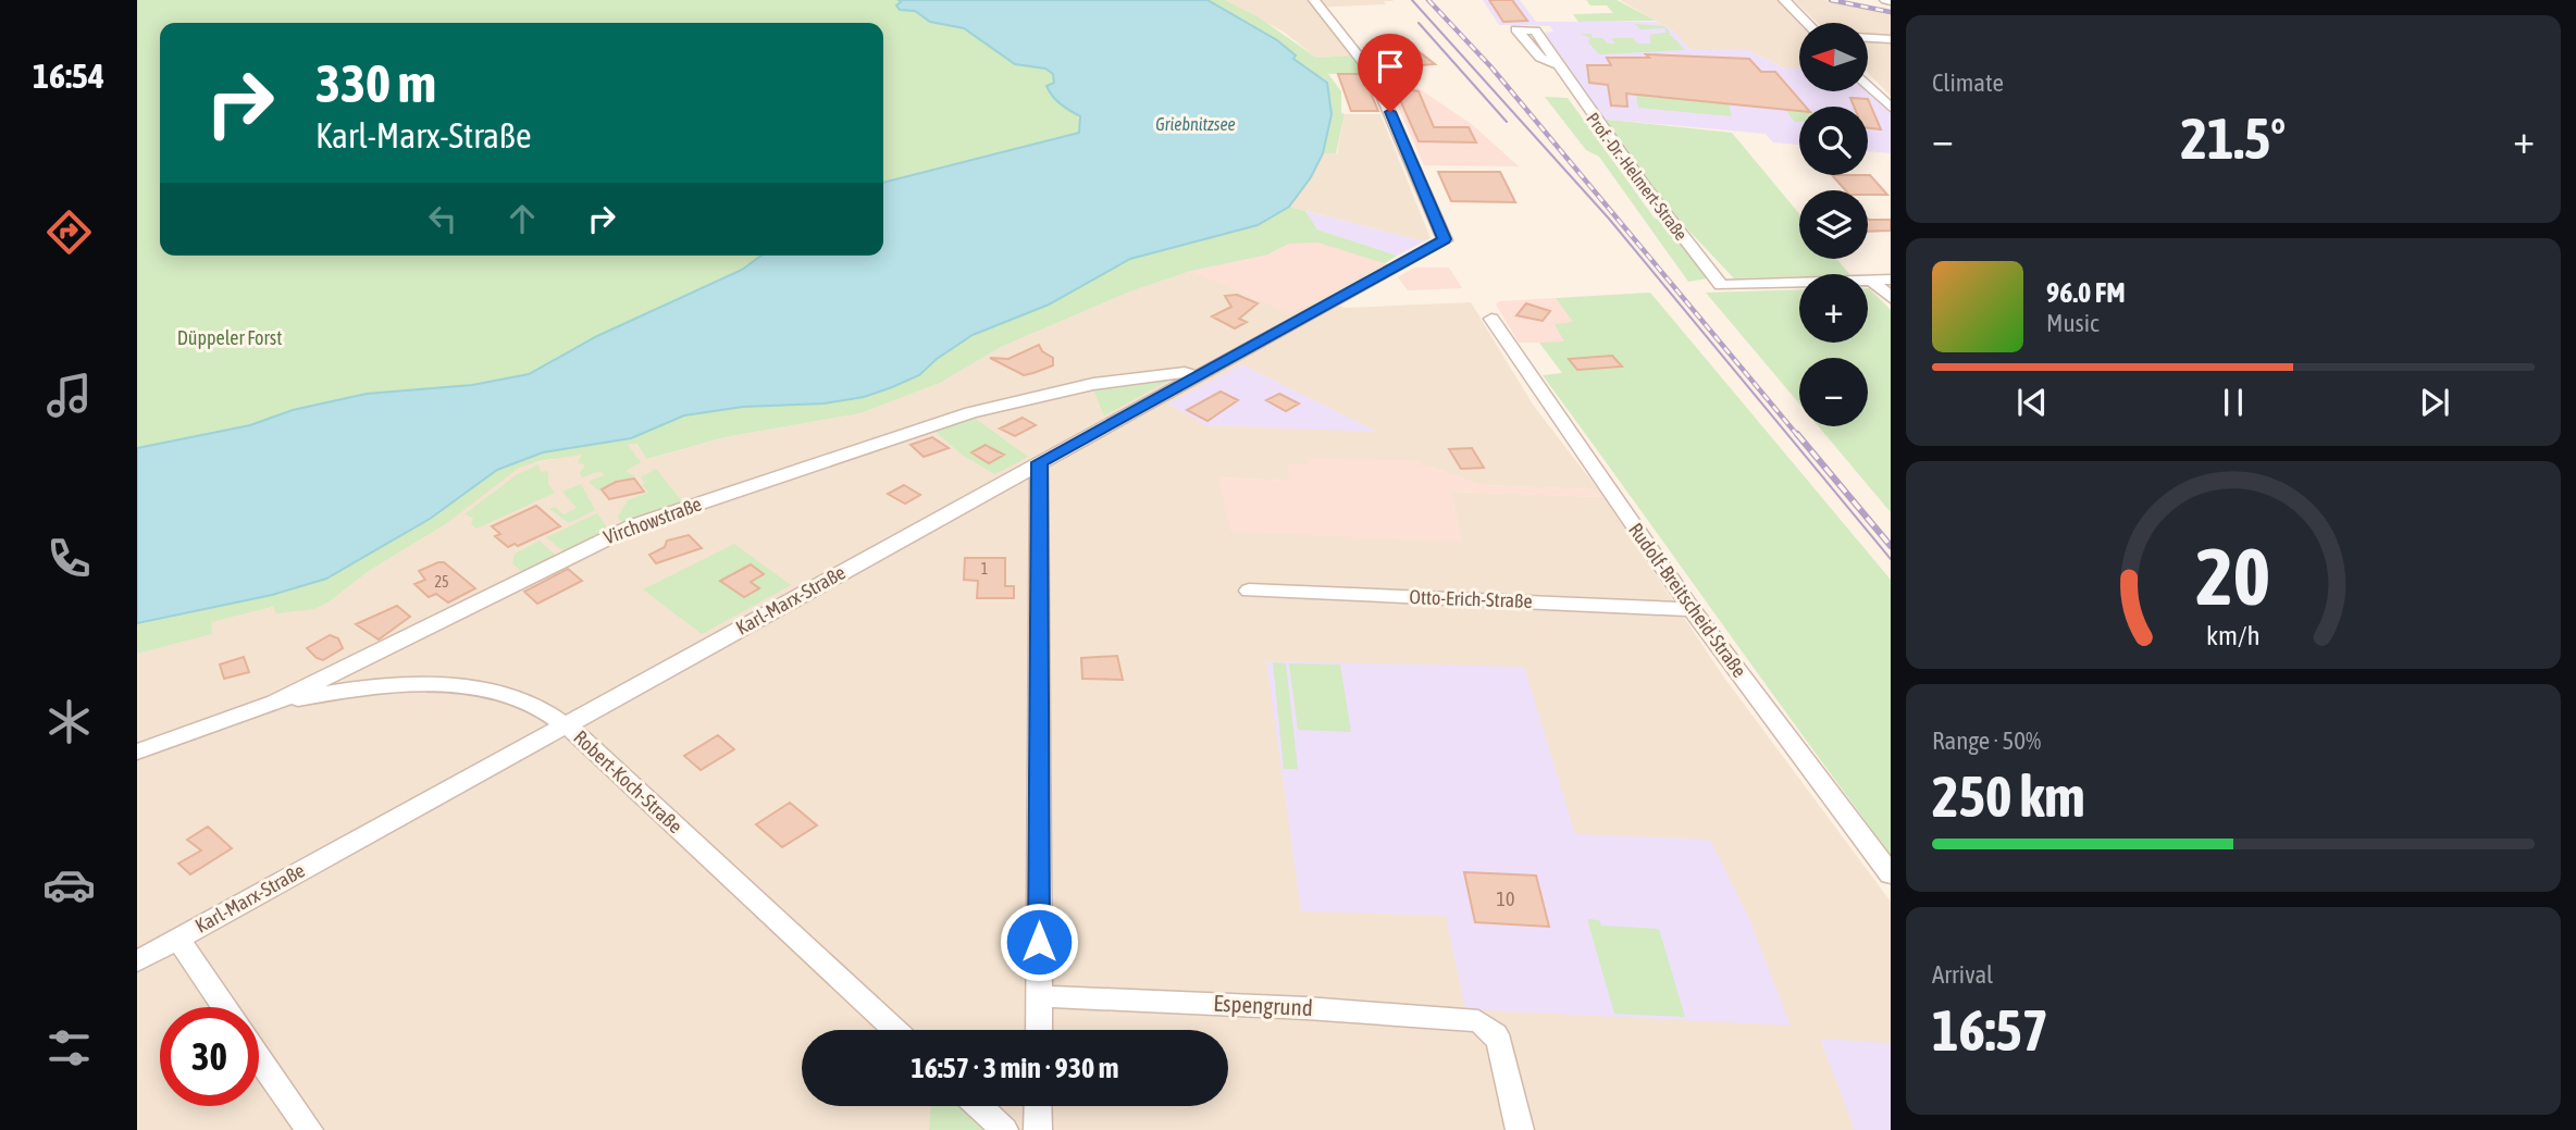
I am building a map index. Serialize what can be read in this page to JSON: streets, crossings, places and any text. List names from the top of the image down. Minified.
{"streets":{"street":["Prof.-Dr.-Helmert-Straße","Virchowstraße","Otto-Erich-Straße","Karl-Marx-Straße","Rudolf-Breitscheid-Straße","Robert-Koch-Straße","Espengrund"]},"crossings":[["Virchowstraße","Karl-Marx-Straße"],["Virchowstraße","Robert-Koch-Straße"],["Otto-Erich-Straße","Rudolf-Breitscheid-Straße"],["Karl-Marx-Straße","Robert-Koch-Straße"]],"water":["Griebnitzsee"],"parks":["Düppeler Forst"],"house_numbers":["1","25","10"],"north":"left","page":{"tabs":"16:54","tile":["Climate",["Range · 50%","250 km"],["Arrival","16:57"]],"map_buttons":["+","−"],"turn":["330 m","Karl-Marx-Straße"],"heat":["−","21.5°","+"],"song":["96.0 FM","Music"],"limit":"30","trip":"16:57 · 3 min · 930 m","gauge":["20","km/h"]}}
